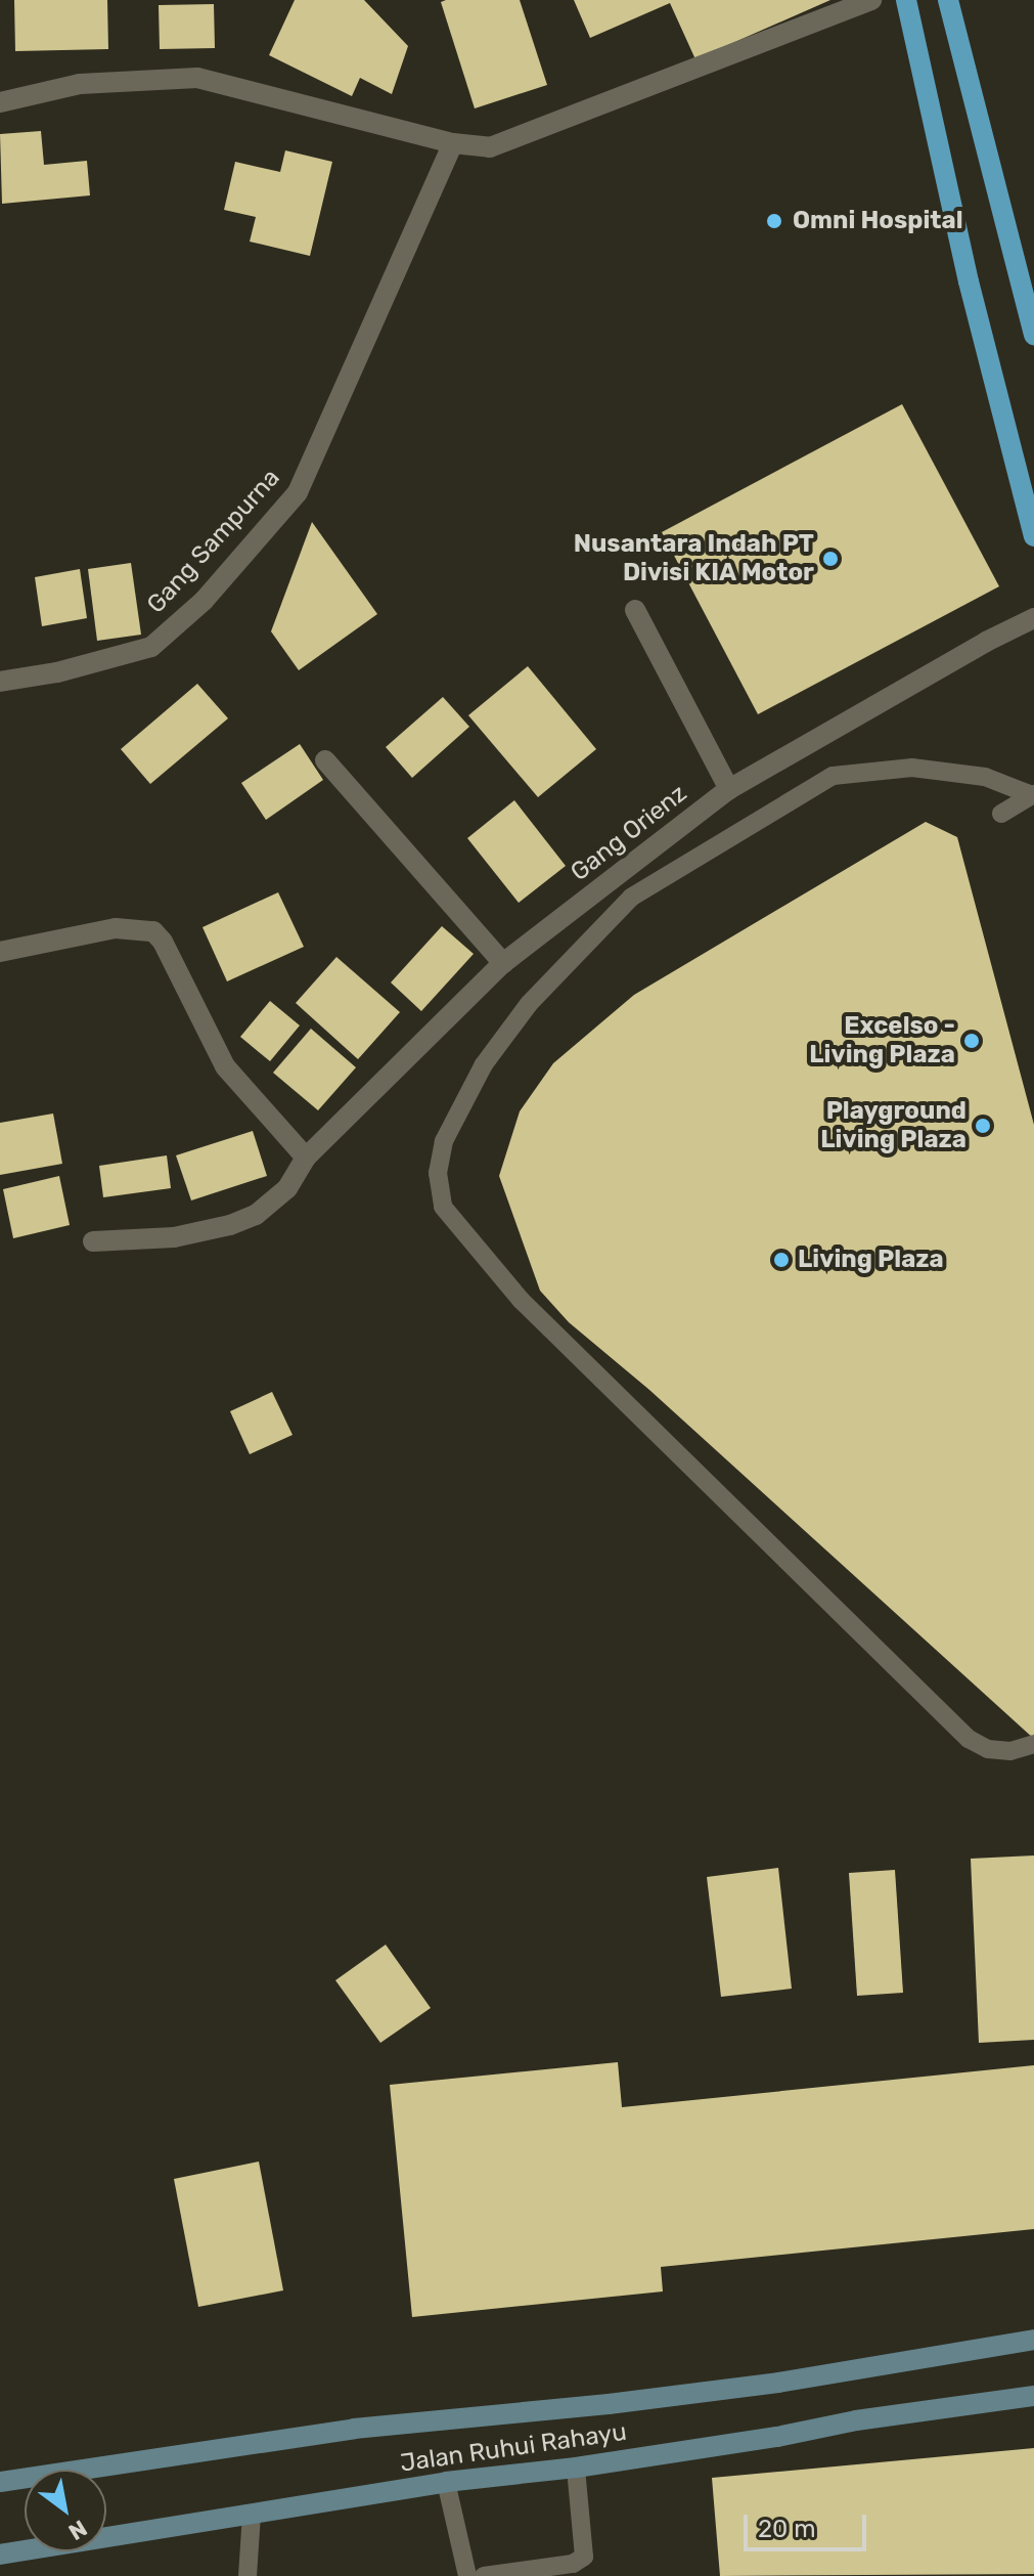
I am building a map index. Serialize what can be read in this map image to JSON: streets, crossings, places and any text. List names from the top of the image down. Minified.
{"streets":{"main road":["Jalan Ruhui Rahayu"],"street":["Gang Sampurna","Gang Orienz"]},"places":["Omni Hospital","Nusantara Indah PT Divisi KIA Motor","Excelso - Living Plaza","Playground Living Plaza","Living Plaza"],"scale_bar":"20 m","north":"bottom right"}
